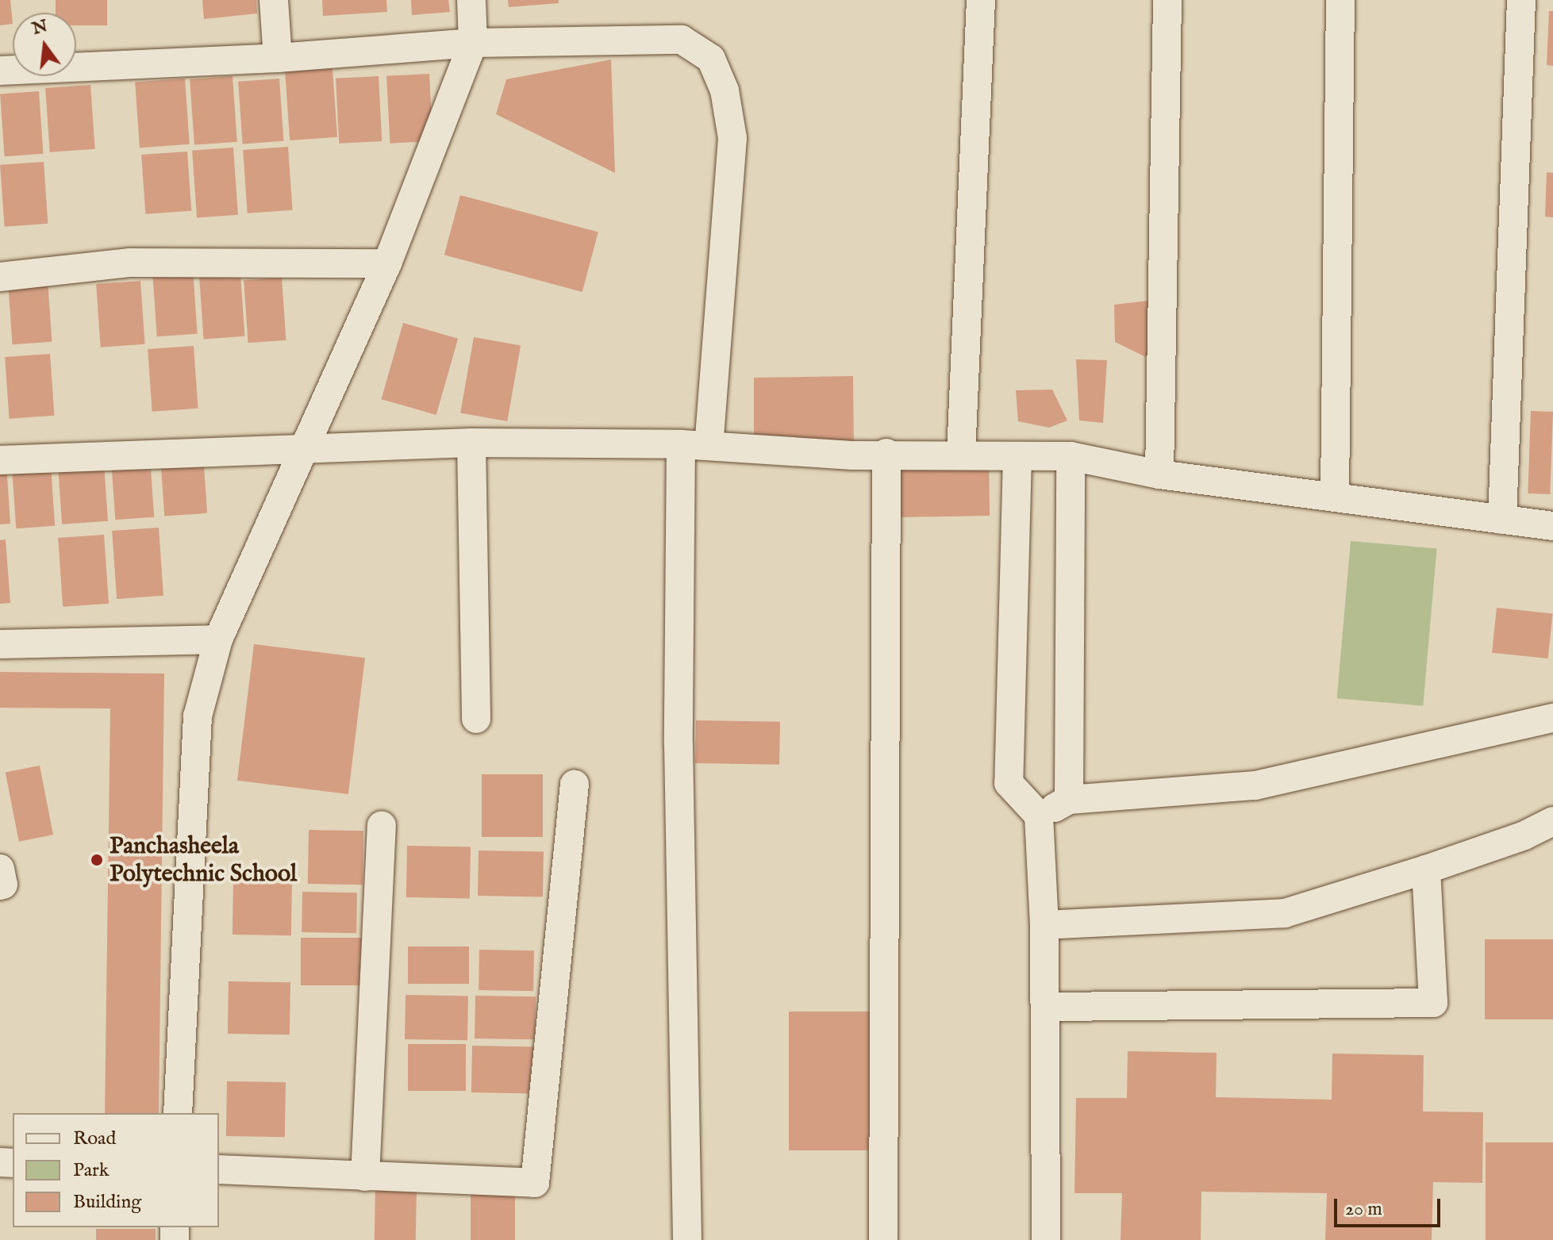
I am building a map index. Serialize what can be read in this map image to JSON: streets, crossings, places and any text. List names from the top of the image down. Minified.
{"places":["Panchasheela Polytechnic School"],"legend":["Road","Park","Building"],"scale_bar":"20 m","north":"top"}
